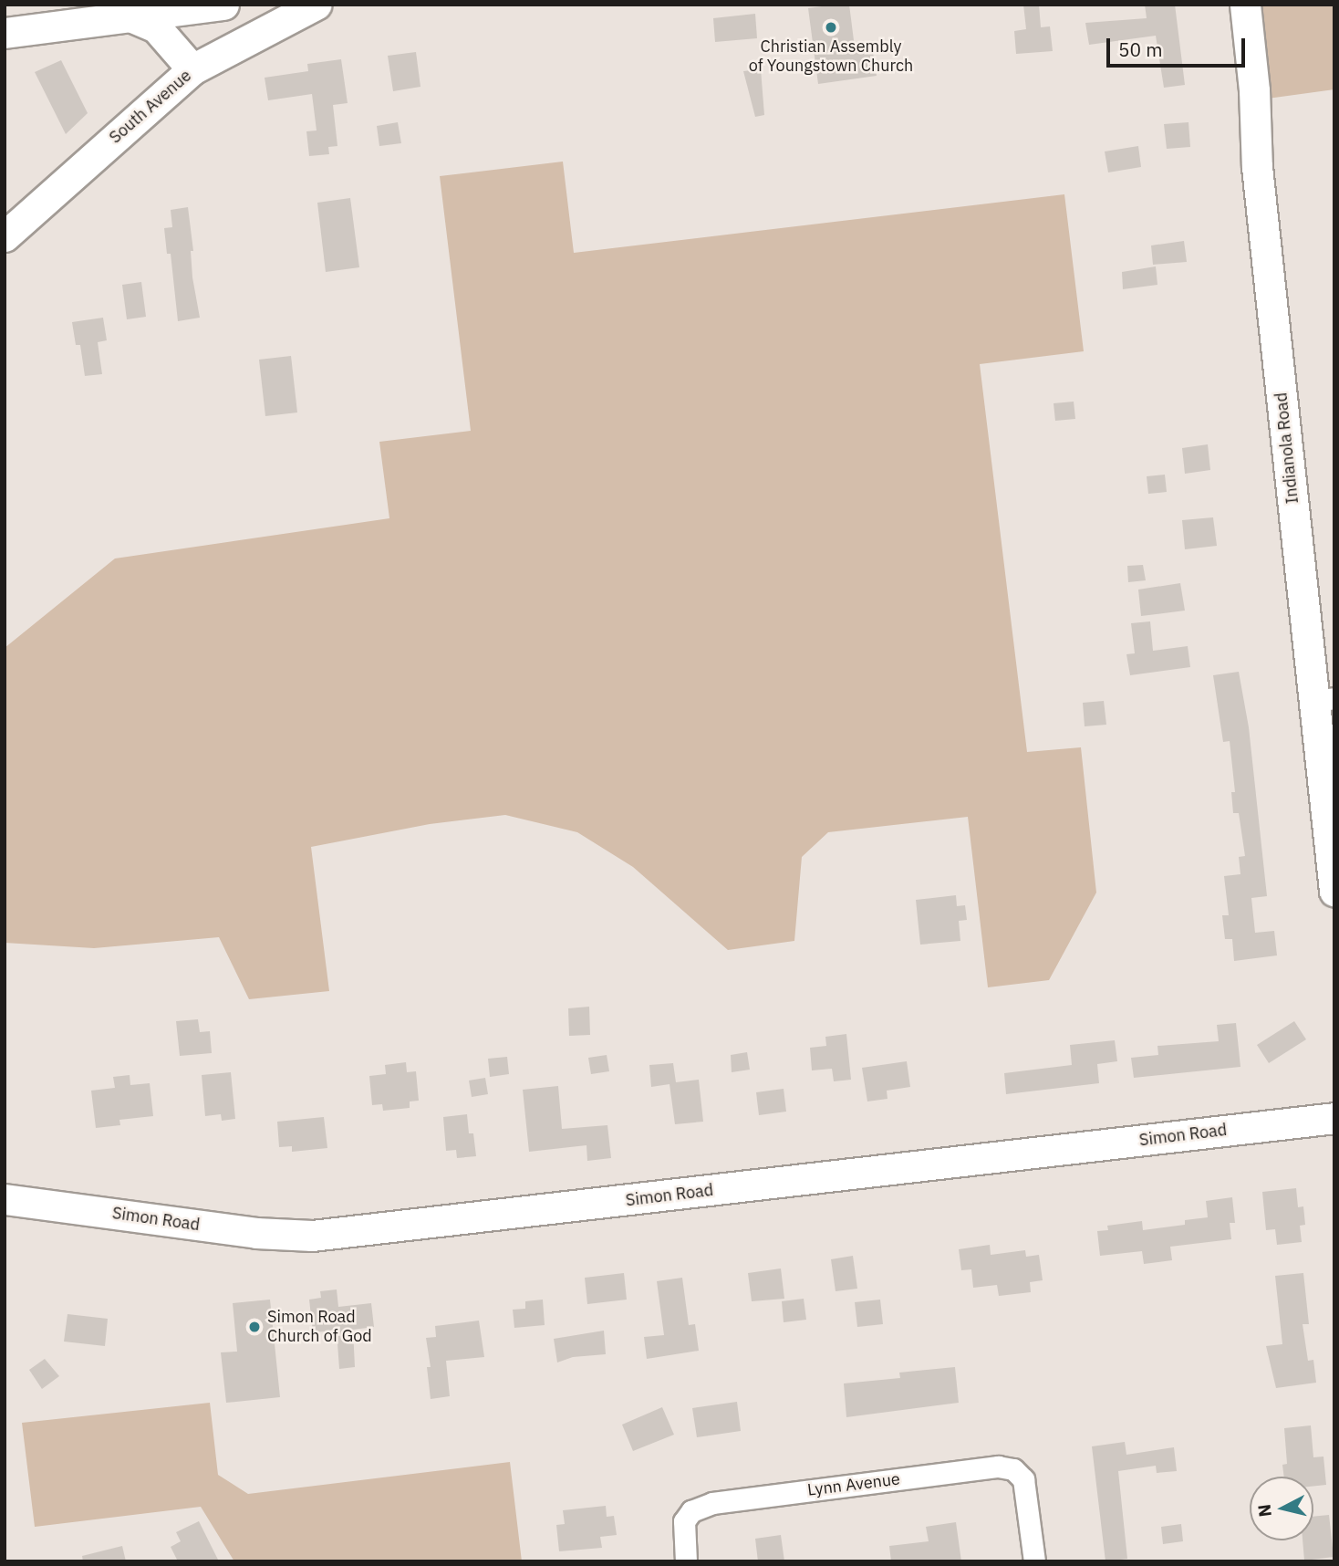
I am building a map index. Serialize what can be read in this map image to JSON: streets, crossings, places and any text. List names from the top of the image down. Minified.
{"streets":{"street":["South Avenue","Indianola Road","Simon Road","Lynn Avenue"]},"places":["Christian Assembly of Youngstown Church","Simon Road Church of God"],"scale_bar":"50 m","north":"left"}
